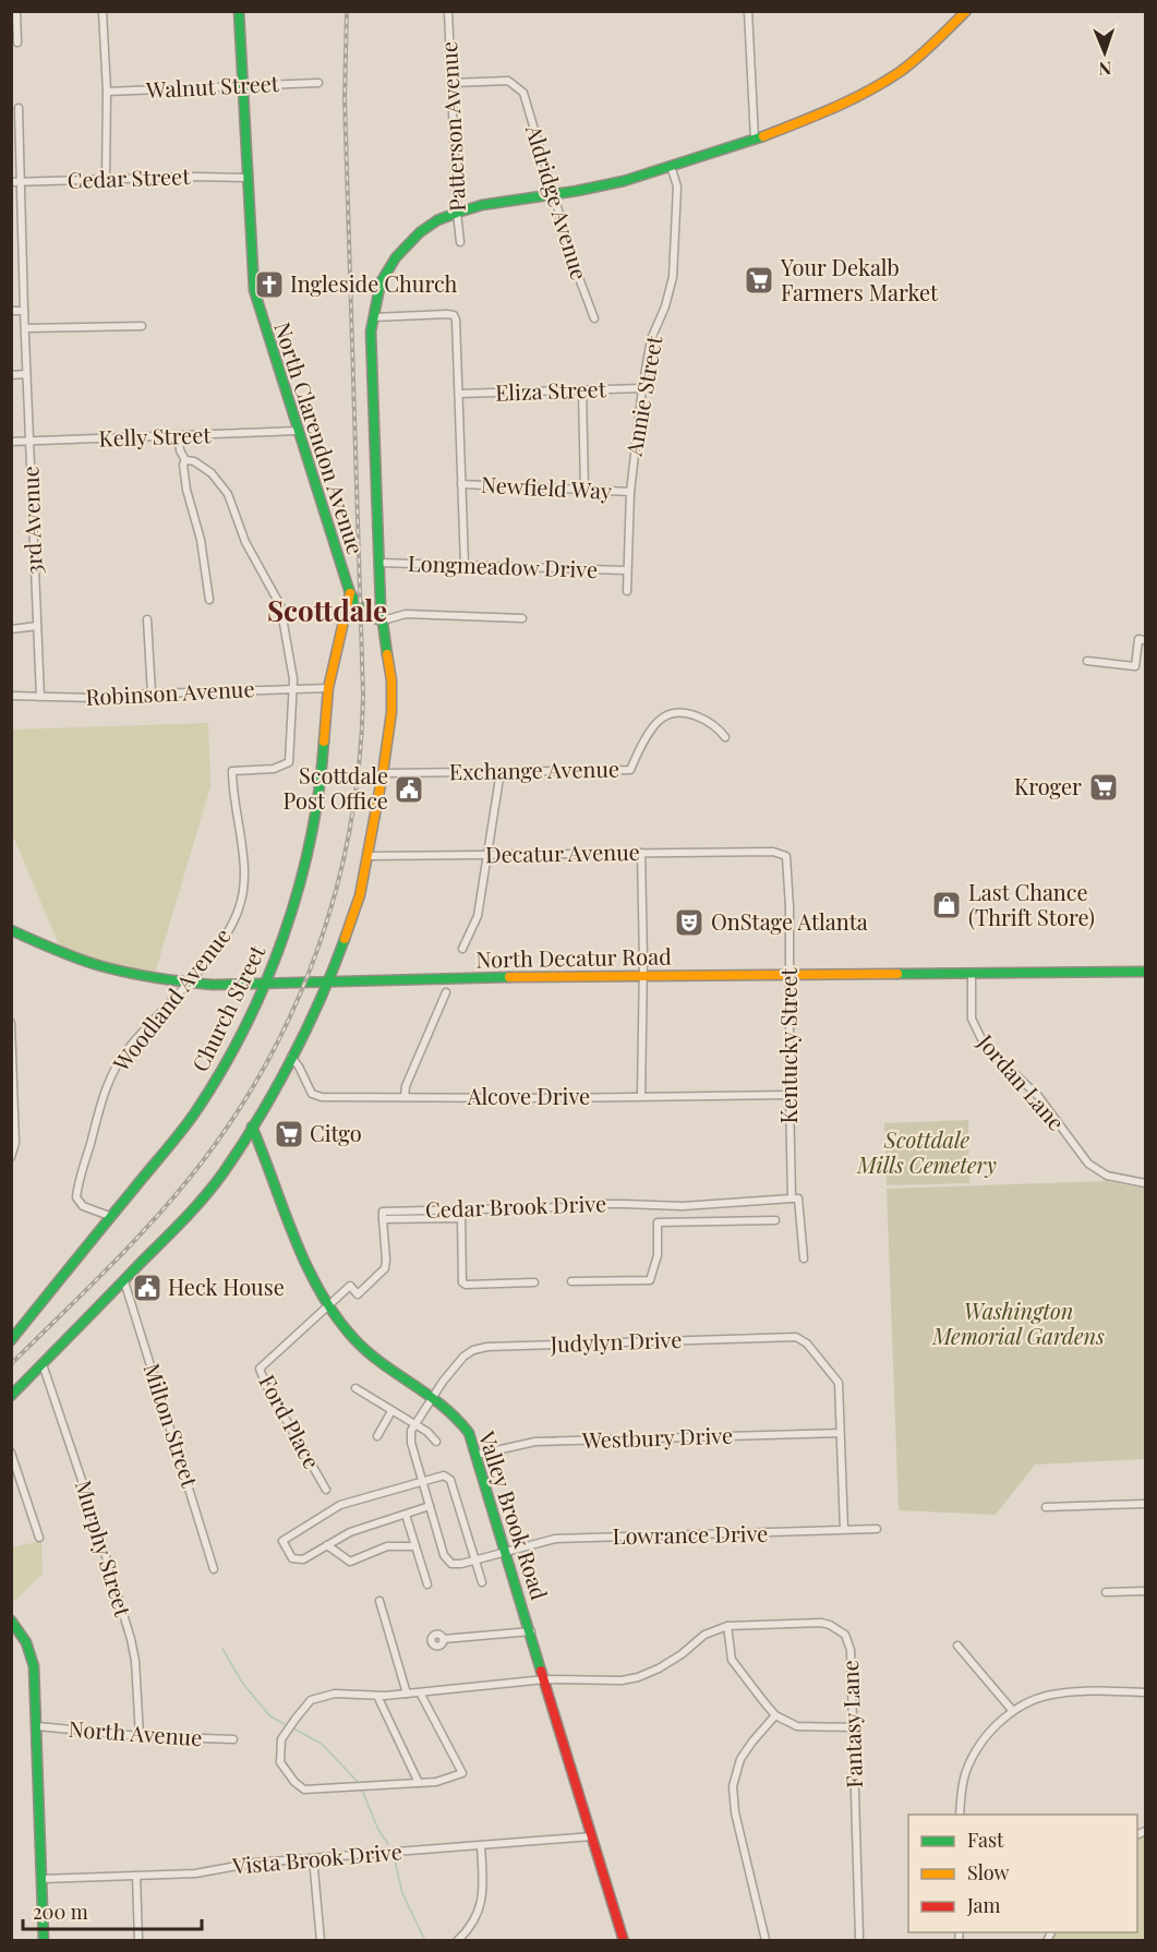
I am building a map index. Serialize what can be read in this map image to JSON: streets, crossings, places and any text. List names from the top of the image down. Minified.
{"streets":{"main road":["North Clarendon Avenue","North Decatur Road","Church Street","Valley Brook Road"],"street":["Walnut Street","Patterson Avenue","Cedar Street","Aldridge Avenue","Eliza Street","Annie Street","Kelly Street","Newfield Way","3rd Avenue","Longmeadow Drive","Robinson Avenue","Exchange Avenue","Decatur Avenue","Woodland Avenue","Kentucky Street","Jordan Lane","Alcove Drive","Cedar Brook Drive","Judylyn Drive","Ford Place","Milton Street","Westbury Drive","Lowrance Drive","Murphy Street","Fantasy Lane","North Avenue","Vista Brook Drive"]},"crossings":[["Walnut Street","North Clarendon Avenue"],["Patterson Avenue","Aldridge Avenue"],["Cedar Street","North Clarendon Avenue"],["Cedar Street","3rd Avenue"],["Eliza Street","Annie Street"],["Annie Street","Newfield Way"],["Annie Street","Longmeadow Drive"],["Kelly Street","North Clarendon Avenue"],["Kelly Street","3rd Avenue"],["North Clarendon Avenue","Church Street"],["3rd Avenue","Robinson Avenue"],["Robinson Avenue","Woodland Avenue"],["Robinson Avenue","Church Street"],["Decatur Avenue","Kentucky Street"],["North Decatur Road","Woodland Avenue"],["North Decatur Road","Church Street"],["North Decatur Road","Kentucky Street"],["North Decatur Road","Jordan Lane"],["Woodland Avenue","Church Street"],["Kentucky Street","Alcove Drive"],["Kentucky Street","Cedar Brook Drive"],["Cedar Brook Drive","Ford Place"],["Cedar Brook Drive","Valley Brook Road"],["Judylyn Drive","Westbury Drive"],["Judylyn Drive","Valley Brook Road"],["Ford Place","Valley Brook Road"],["Westbury Drive","Valley Brook Road"],["Valley Brook Road","Lowrance Drive"],["Valley Brook Road","Fantasy Lane"],["Valley Brook Road","Vista Brook Drive"],["Murphy Street","North Avenue"]],"districts":["Scottdale"],"parks":["Scottdale Mills Cemetery","Washington Memorial Gardens"],"places":{"supermarket":["Your Dekalb Farmers Market","Kroger","Citgo"],"church":["Ingleside Church"],"public building":["Scottdale Post Office","Heck House"],"shop":["Last Chance (Thrift Store)"],"theatre":["OnStage Atlanta"]},"legend":["Fast","Slow","Jam"],"scale_bar":"200 m","north":"bottom"}
